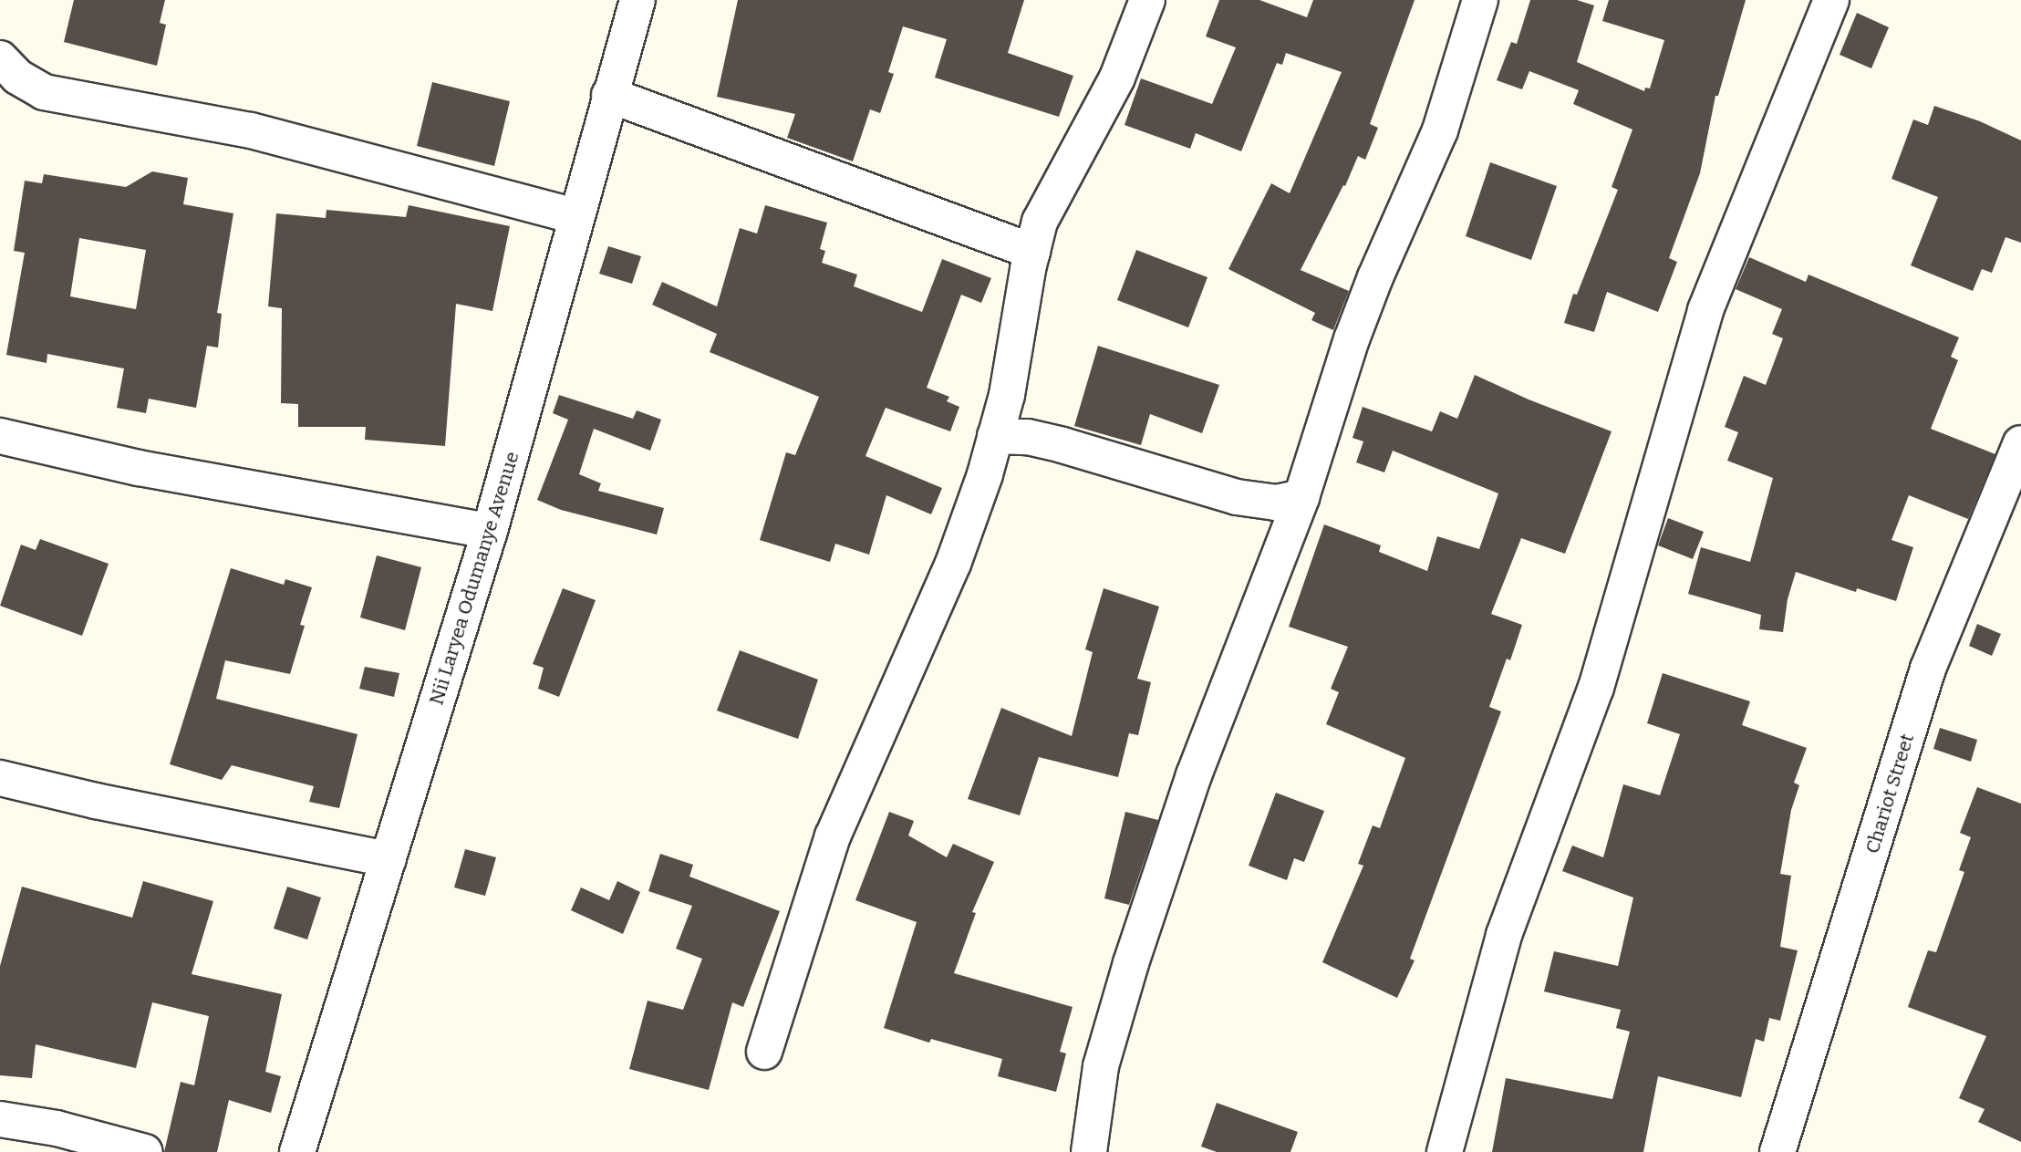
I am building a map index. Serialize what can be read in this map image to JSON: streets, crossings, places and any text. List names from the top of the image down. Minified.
{"streets":{"street":["Nii Laryea Odumanye Avenue","Chariot Street"]}}
